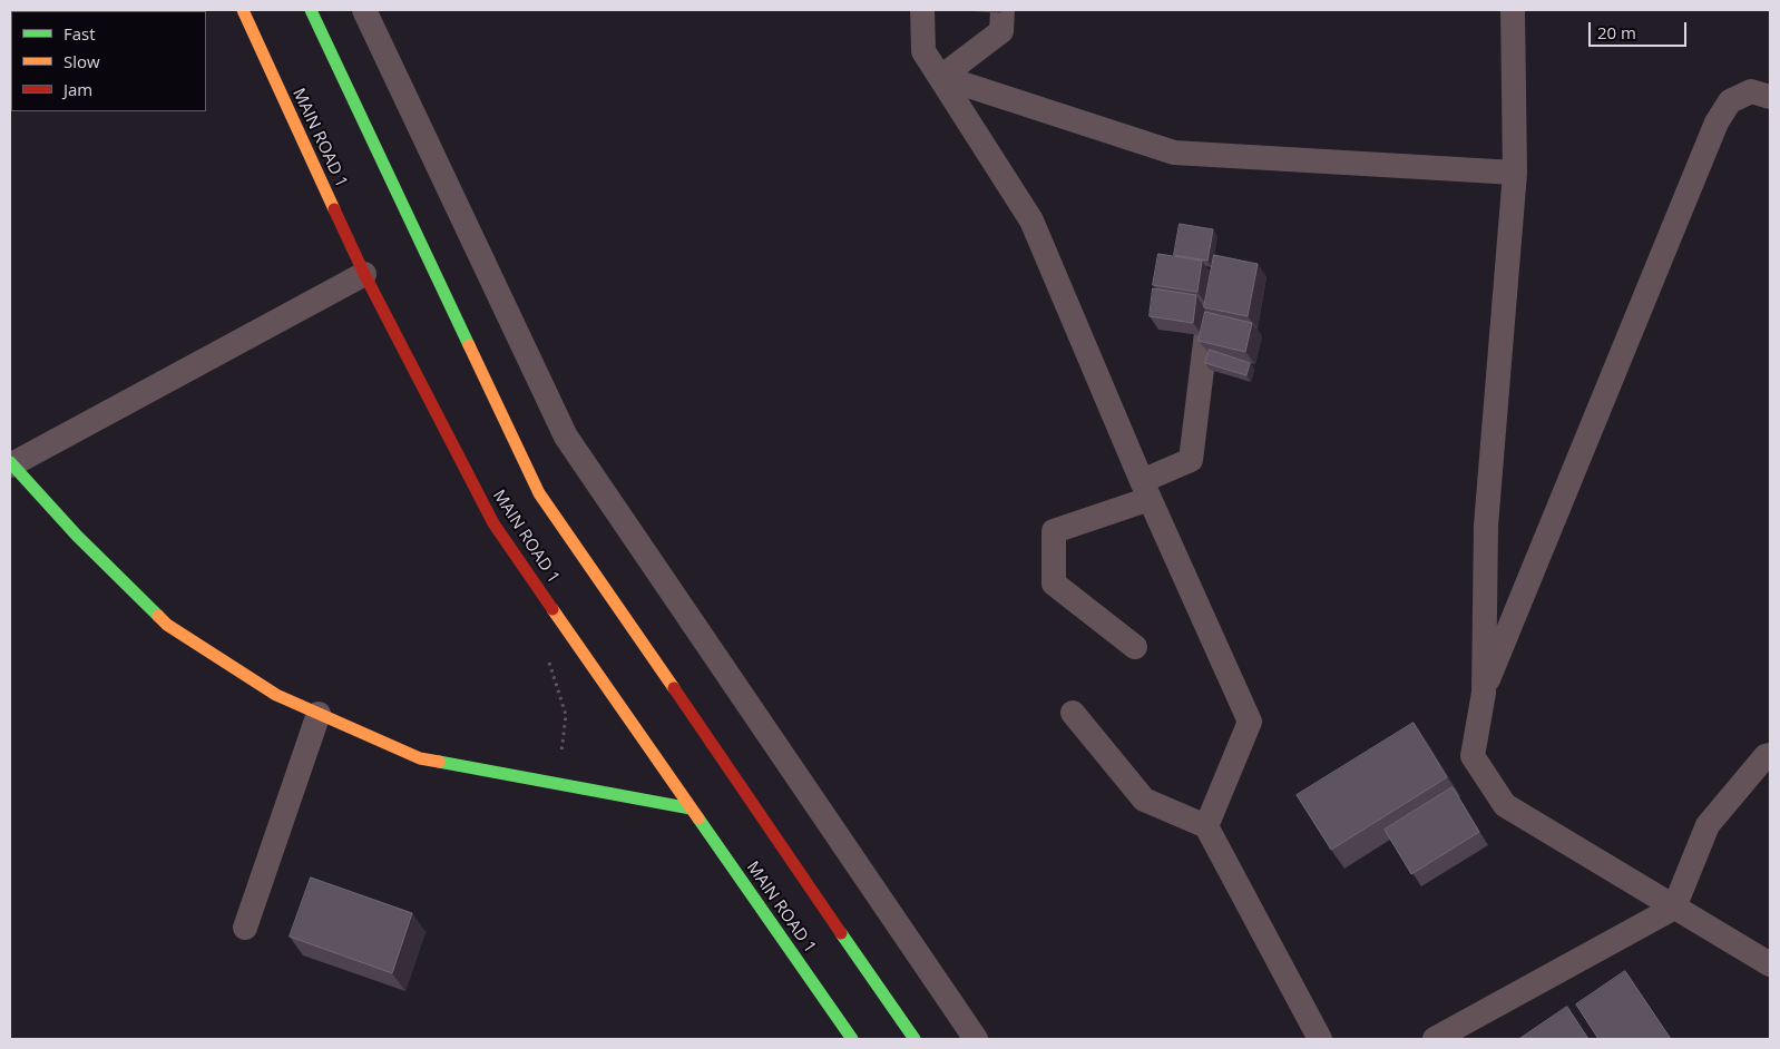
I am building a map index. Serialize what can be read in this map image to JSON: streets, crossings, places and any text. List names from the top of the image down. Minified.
{"streets":{"main road":["MAIN ROAD 1"]},"legend":["Fast","Slow","Jam"],"scale_bar":"20 m"}
